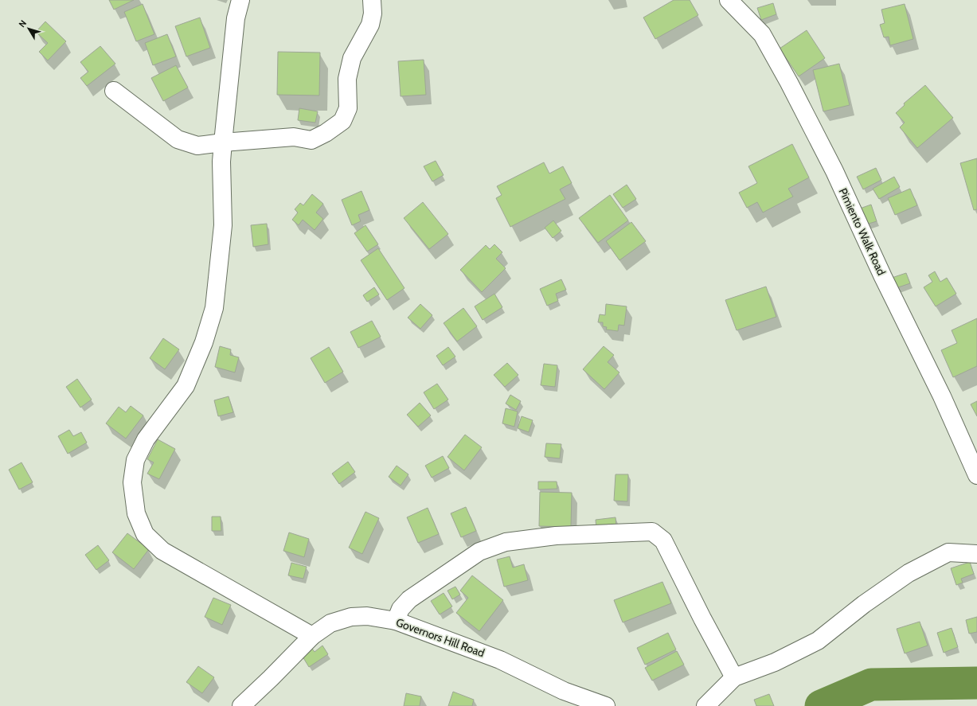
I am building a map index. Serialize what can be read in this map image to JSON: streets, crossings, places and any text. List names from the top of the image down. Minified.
{"streets":{"street":["Pimiento Walk Road","Governors Hill Road"]},"north":"top left"}
